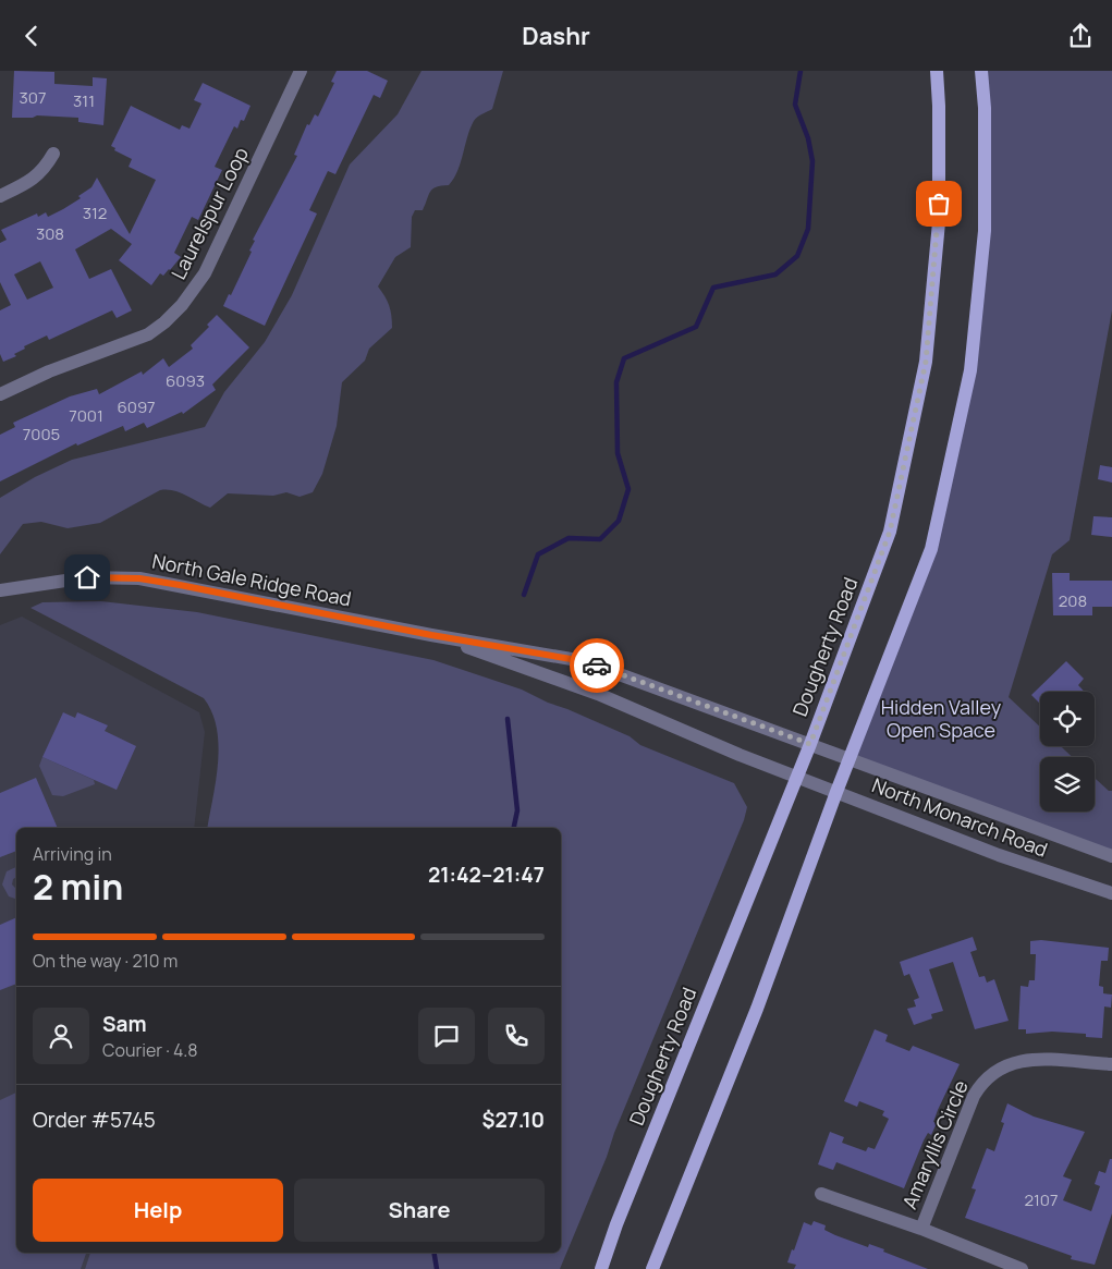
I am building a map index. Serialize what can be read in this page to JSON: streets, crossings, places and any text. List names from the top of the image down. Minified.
{"streets":{"main road":["Dougherty Road"],"street":["Laurelspur Loop","North Gale Ridge Road","North Monarch Road","Amaryllis Circle"]},"crossings":[["North Gale Ridge Road","Dougherty Road"],["North Gale Ridge Road","North Monarch Road"],["Dougherty Road","North Monarch Road"]],"parks":["Hidden Valley Open Space"],"house_numbers":["307","311","312","308","6093","6097","7001","7005","208","2107"],"page":{"header":"Dashr","heading":["2 min","Arriving in","21:42–21:47"],"panel":["Sam","Courier · 4.8","Order #5745","$27.10"],"bar":"On the way · 210 m","buttons":["Help","Share"]}}
